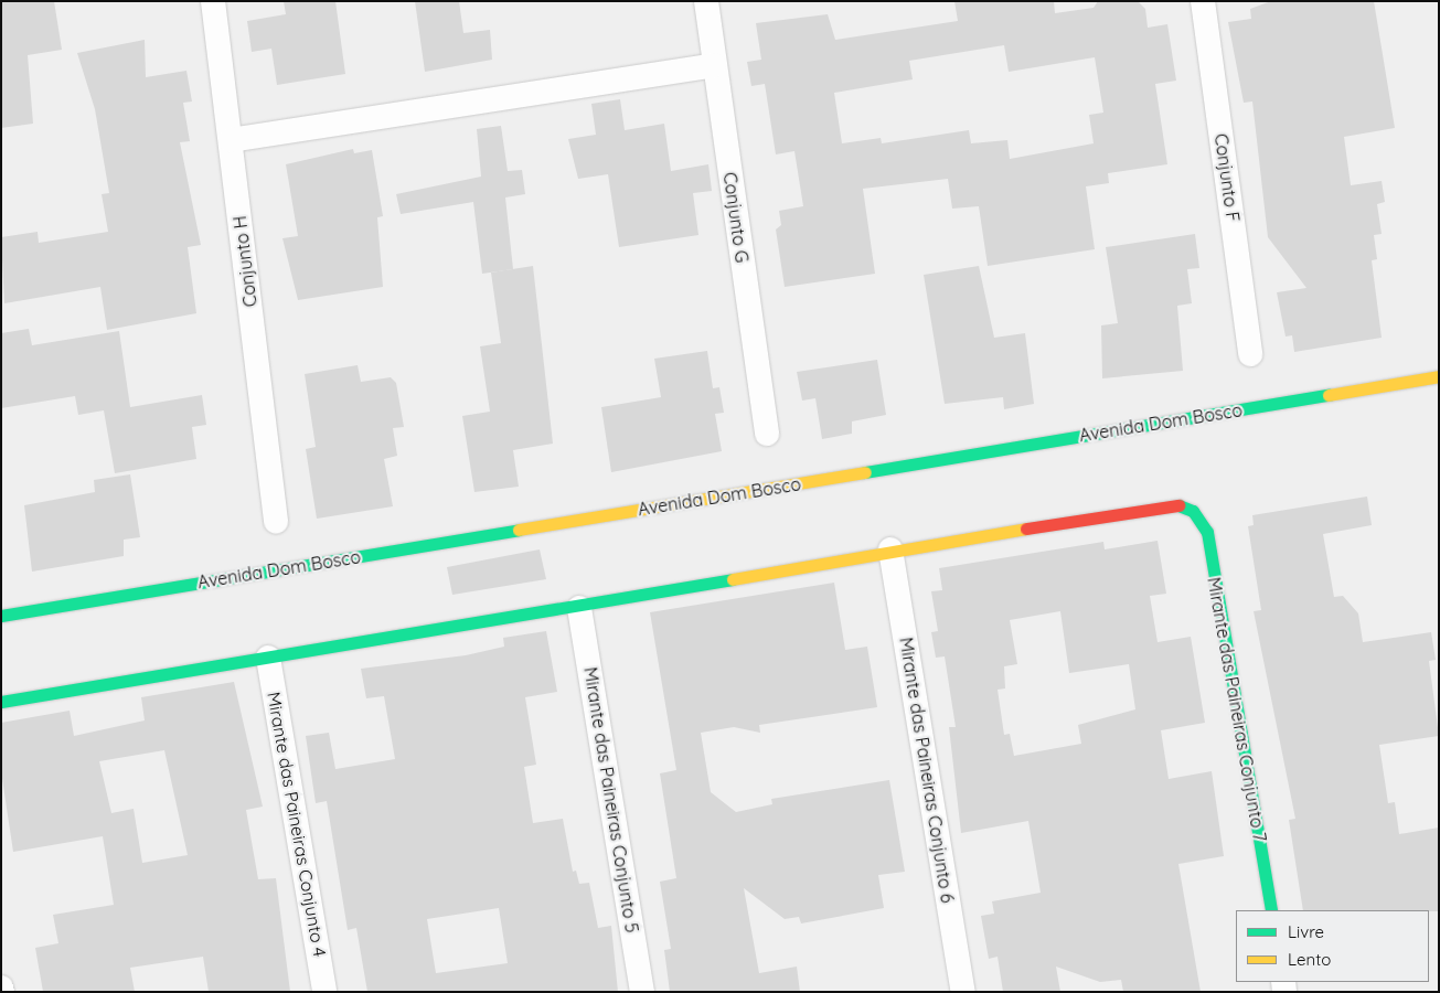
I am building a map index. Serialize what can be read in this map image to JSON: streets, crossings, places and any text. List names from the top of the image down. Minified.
{"streets":{"street":["Conjunto F","Conjunto G","Conjunto H","Avenida Dom Bosco","Mirante das Paineiras Conjunto 7","Mirante das Paineiras Conjunto 6","Mirante das Paineiras Conjunto 5","Mirante das Paineiras Conjunto 4"]},"crossings":[["Mirante das Paineiras Conjunto 7","Mirante das Paineiras Conjunto 6"]],"legend":["Livre","Lento"]}
